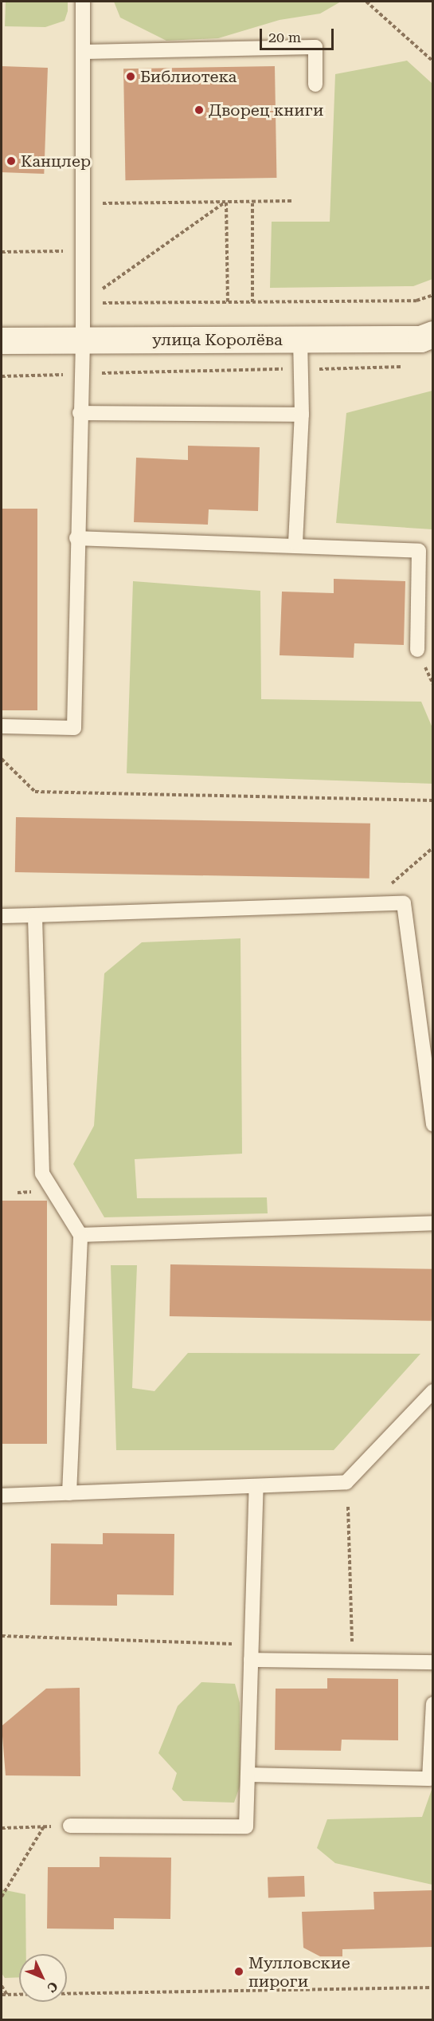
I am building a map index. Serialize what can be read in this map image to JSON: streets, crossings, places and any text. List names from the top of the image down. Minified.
{"streets":{"street":["улица Королёва"]},"places":["Библиотека","Дворец книги","Канцлер","Мулловские пироги"],"scale_bar":"20 m","north":"bottom right"}
